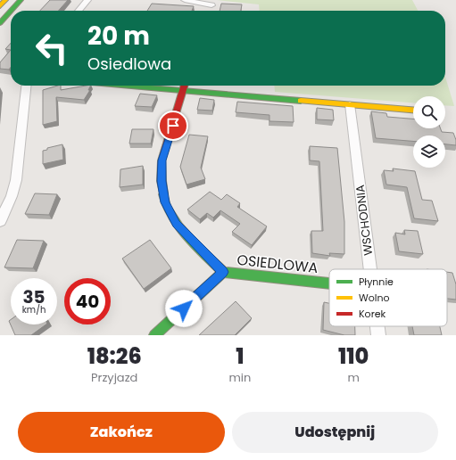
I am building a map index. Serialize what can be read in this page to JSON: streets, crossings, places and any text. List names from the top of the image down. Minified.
{"streets":{"street":["WSCHODNIA","OSIEDLOWA"]},"legend":["Płynnie","Wolno","Korek"],"page":{"turn":["20 m","Osiedlowa"],"speed":"35 km/h","limit":"40","eta":["18:26","Przyjazd","1","min","110","m"],"buttons":["Zakończ","Udostępnij"]}}
